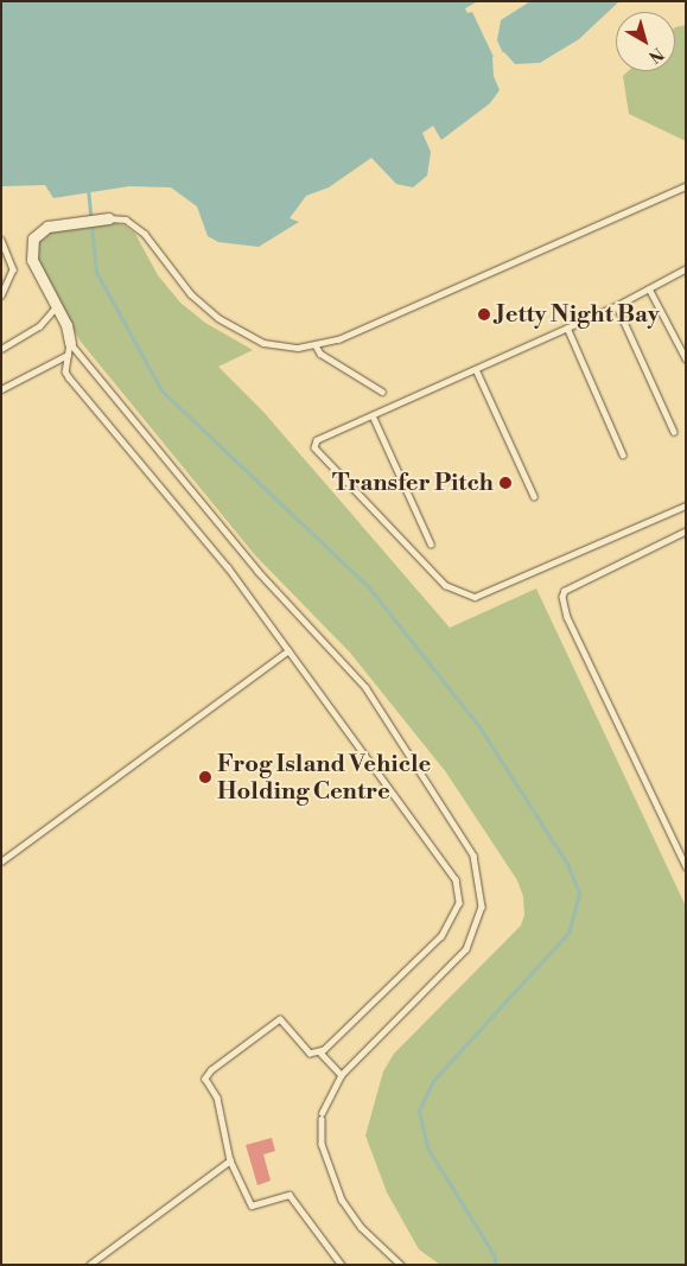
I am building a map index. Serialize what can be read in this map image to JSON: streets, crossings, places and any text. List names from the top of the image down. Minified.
{"places":["Jetty Night Bay","Transfer Pitch","Frog Island Vehicle Holding Centre"],"north":"bottom right"}
